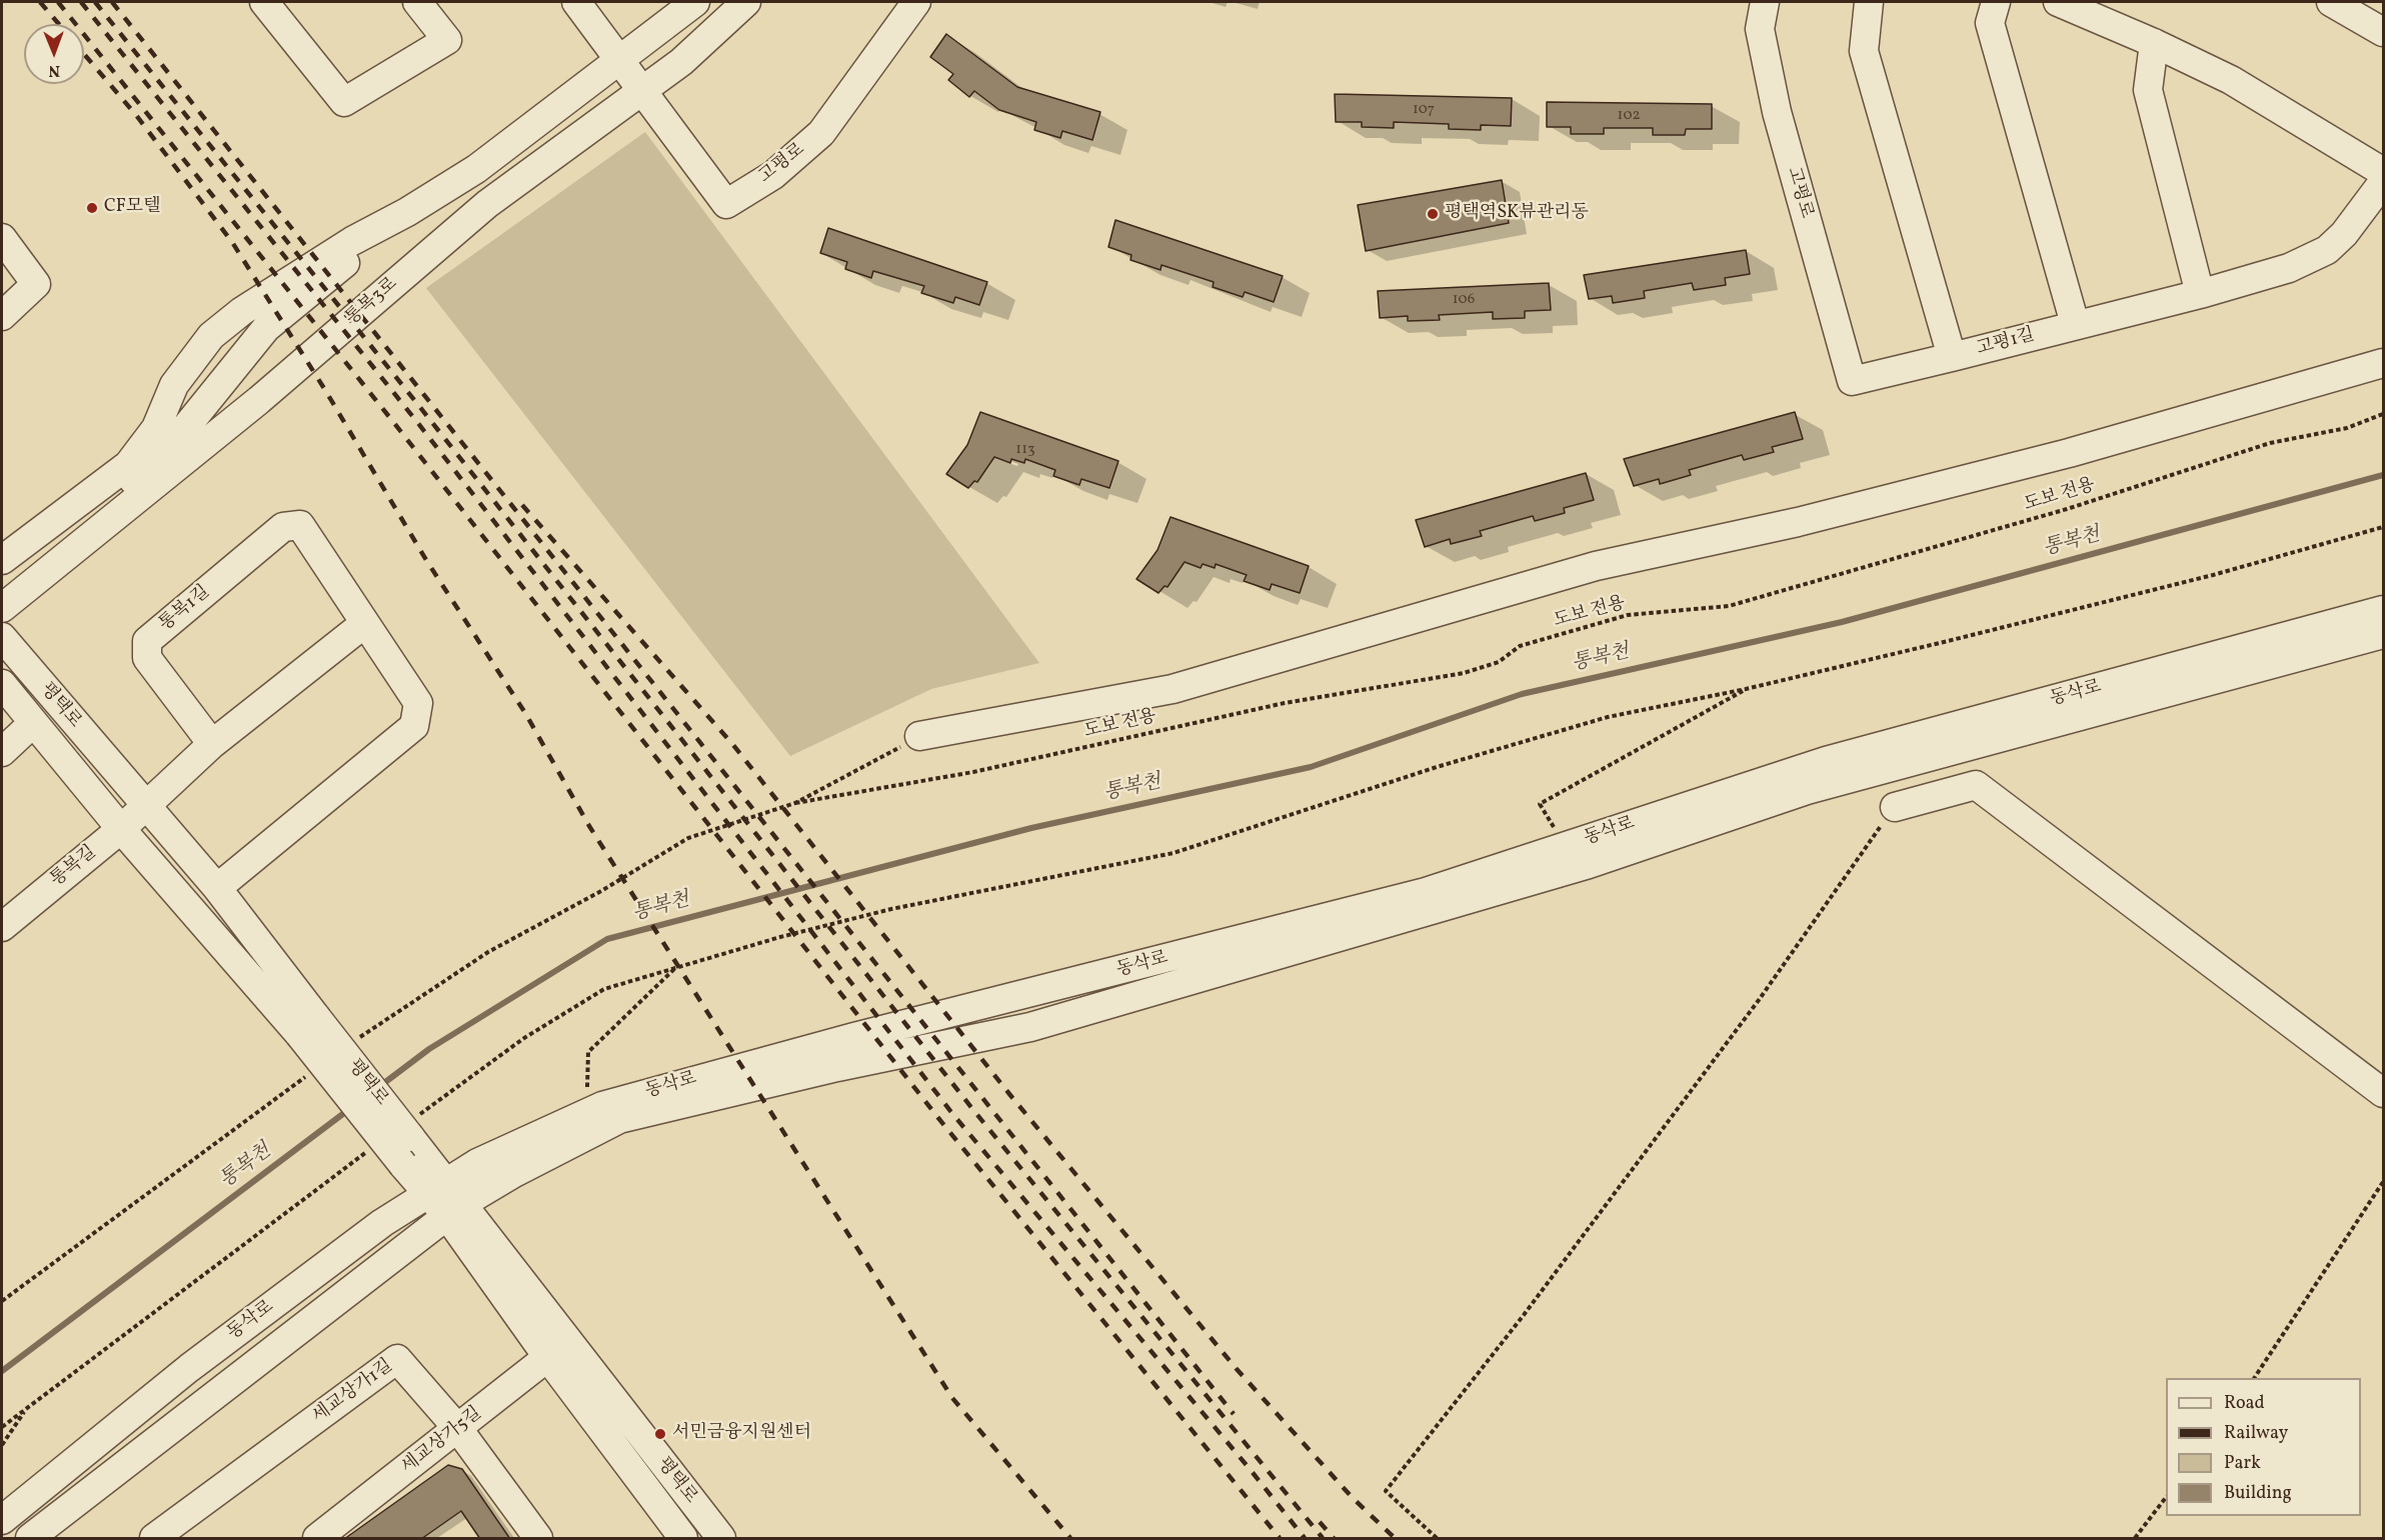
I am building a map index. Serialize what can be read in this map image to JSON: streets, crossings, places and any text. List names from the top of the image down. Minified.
{"streets":{"street":["고평로","통복3로","고평1길","통복1길","동삭로","평택로","통복길","세교상가1길","세교상가5길"],"path":["도보 전용"]},"crossings":[["고평로","통복3로"],["고평로","고평1길"],["통복1길","평택로"],["통복1길","통복길"],["동삭로","평택로"],["평택로","통복길"],["평택로","세교상가5길"],["세교상가1길","세교상가5길"]],"water":["통복천"],"places":["CF모텔","평택역SK뷰관리동","서민금융지원센터"],"house_numbers":["107","102","106","113"],"legend":["Road","Railway","Park","Building"],"north":"bottom"}
